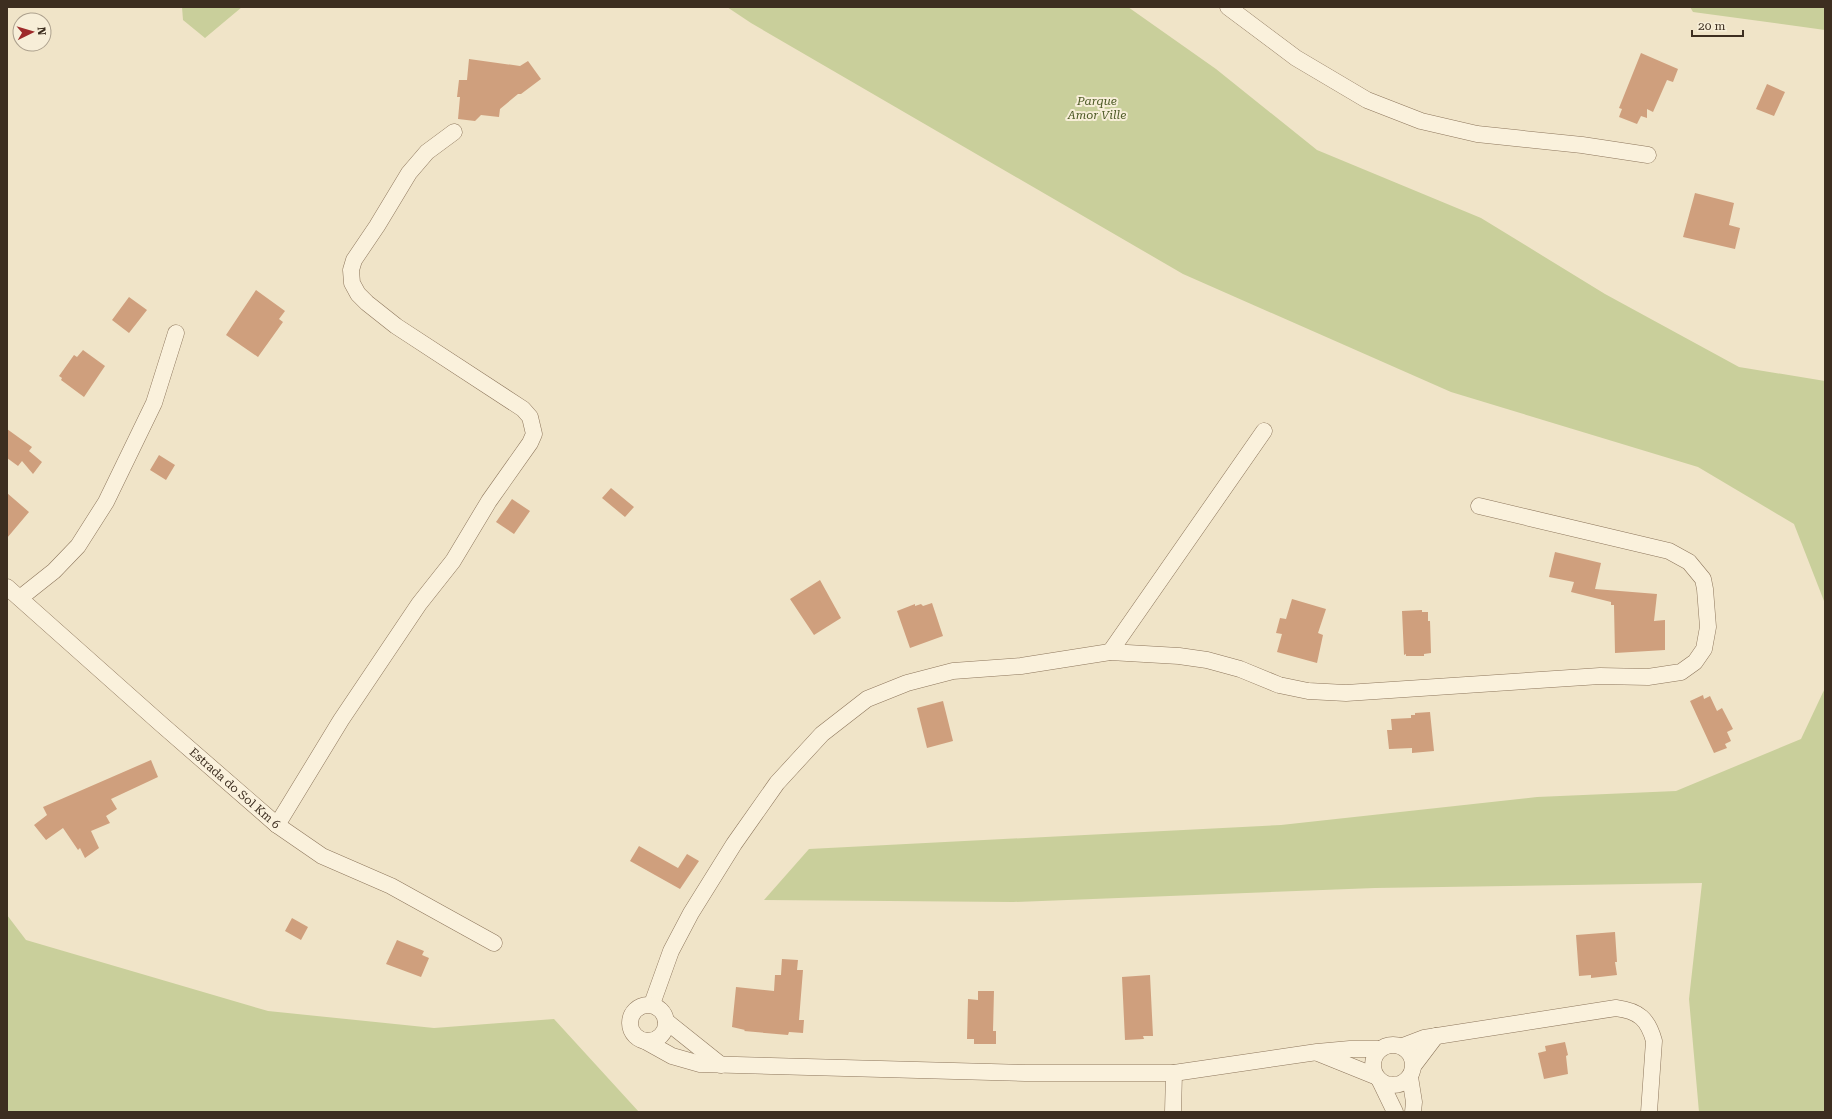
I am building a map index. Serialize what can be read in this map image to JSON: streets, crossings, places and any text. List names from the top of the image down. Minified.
{"streets":{"street":["Estrada do Sol Km 6"]},"parks":["Parque Amor Ville"],"scale_bar":"20 m","north":"right"}
